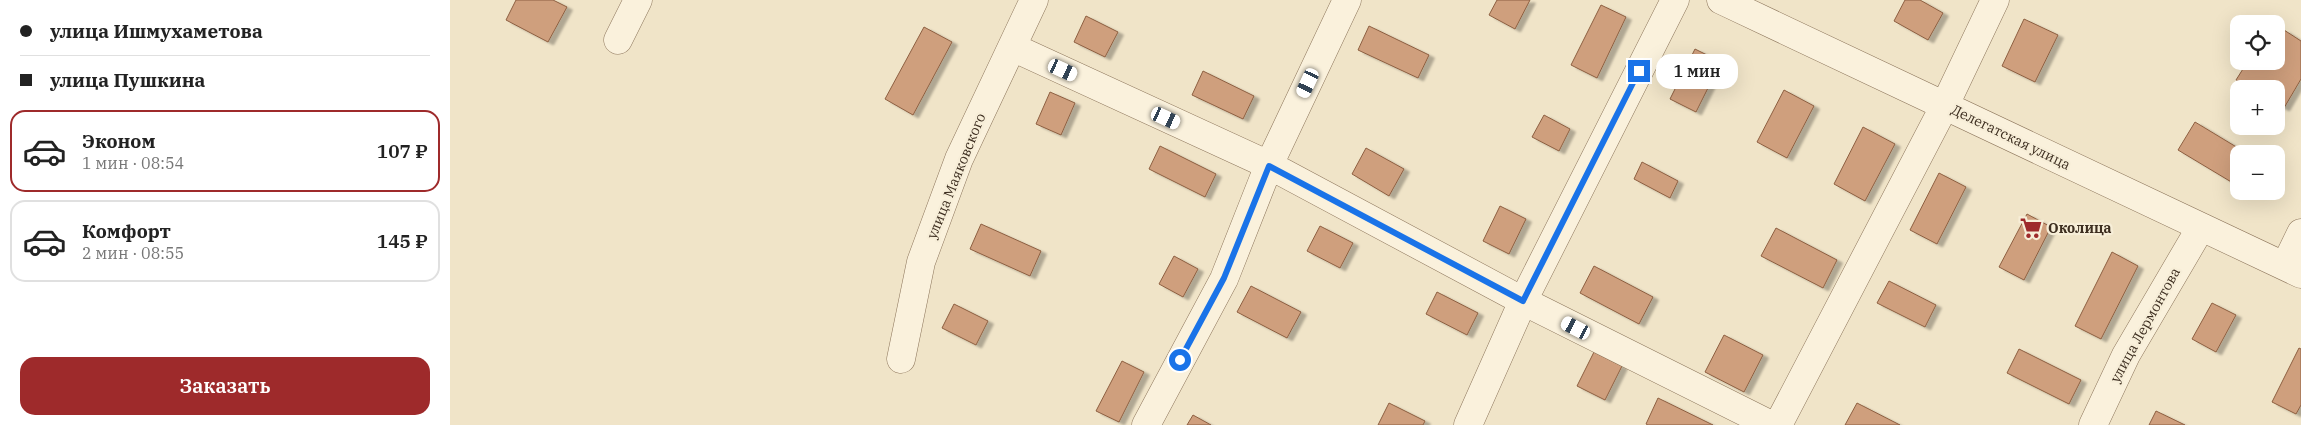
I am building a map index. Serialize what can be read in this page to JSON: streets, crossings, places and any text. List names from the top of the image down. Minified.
{"streets":{"street":["Делегатская улица","улица Маяковского","улица Лермонтова"]},"crossings":[["Делегатская улица","улица Лермонтова"]],"places":{"supermarket":["Околица"]},"page":{"banner":["улица Ишмухаметова","улица Пушкина"],"map_buttons":["+","−"],"bubble":"1 мин","list":[{"name":"Эконом","note":"1 мин · 08:54","value":"107 ₽"},{"name":"Комфорт","note":"2 мин · 08:55","value":"145 ₽"}],"buttons":"Заказать"}}
